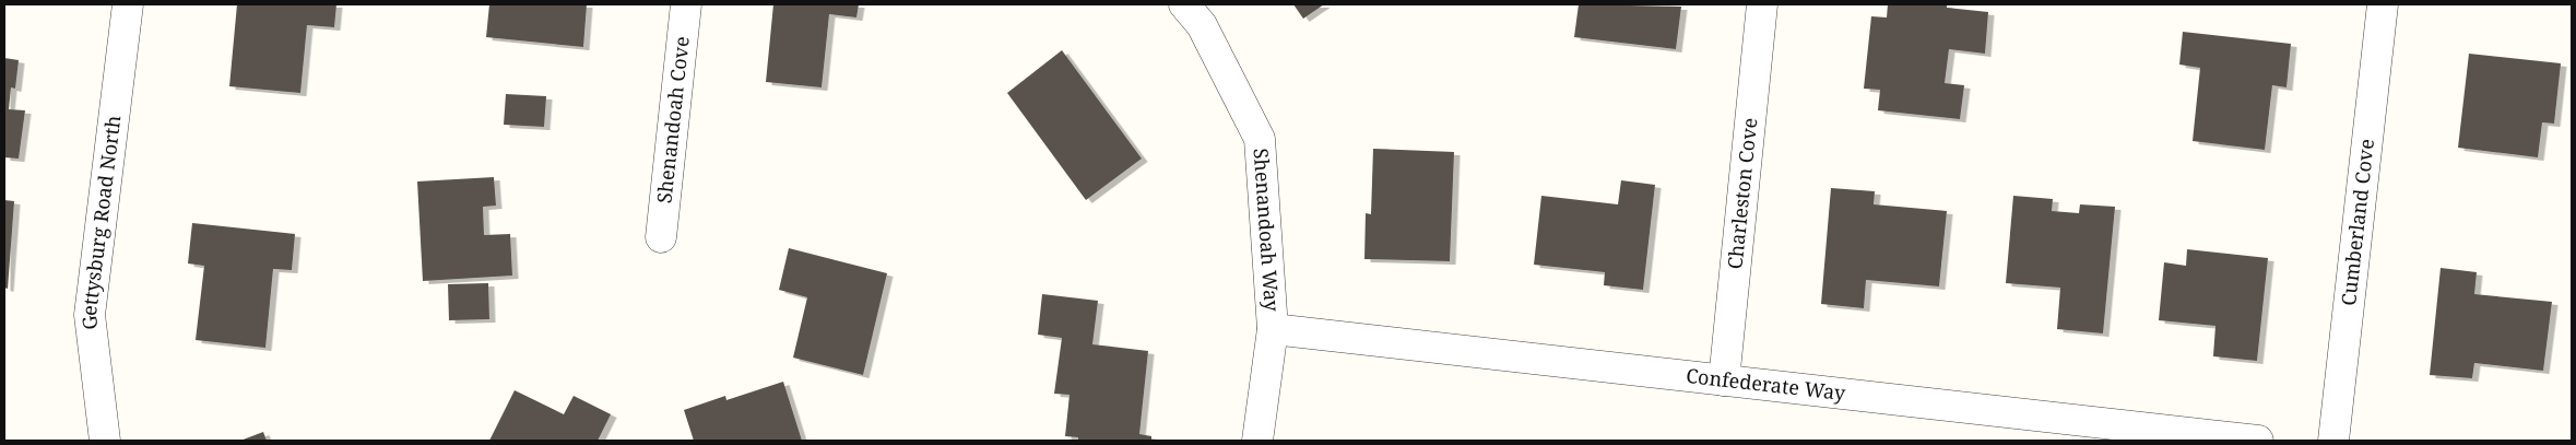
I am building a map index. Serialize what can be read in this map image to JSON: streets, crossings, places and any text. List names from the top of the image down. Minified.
{"streets":{"street":["Shenandoah Cove","Charleston Cove","Gettysburg Road North","Cumberland Cove","Shenandoah Way","Confederate Way"]},"crossings":[["Charleston Cove","Confederate Way"],["Shenandoah Way","Confederate Way"]]}
